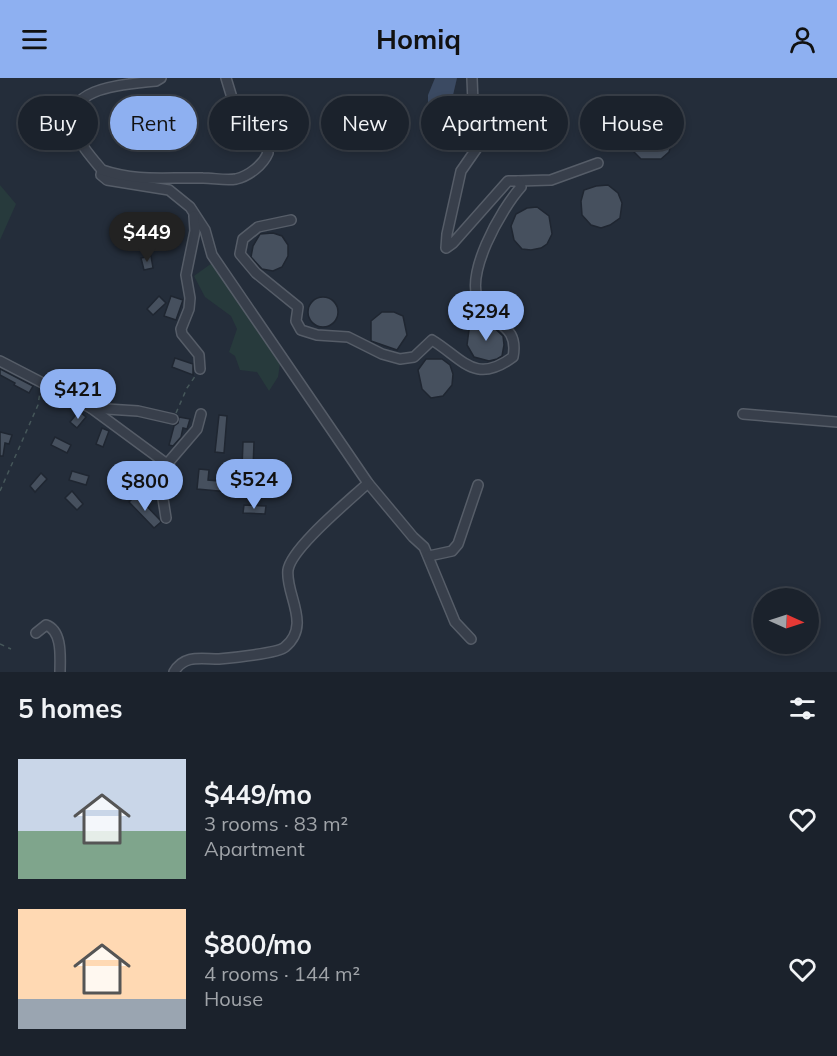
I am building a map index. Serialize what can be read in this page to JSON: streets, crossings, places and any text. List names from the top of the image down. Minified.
{"north":"right","page":{"header":"Homiq","chip":["Buy","Rent","Filters","New","Apartment","House"],"price":["$449","$294","$421","$524","$800"],"heading":"5 homes","list":[{"name":"$449/mo","note":"3 rooms · 83 m² · Apartment"},{"name":"$800/mo","note":"4 rooms · 144 m² · House"}]}}
